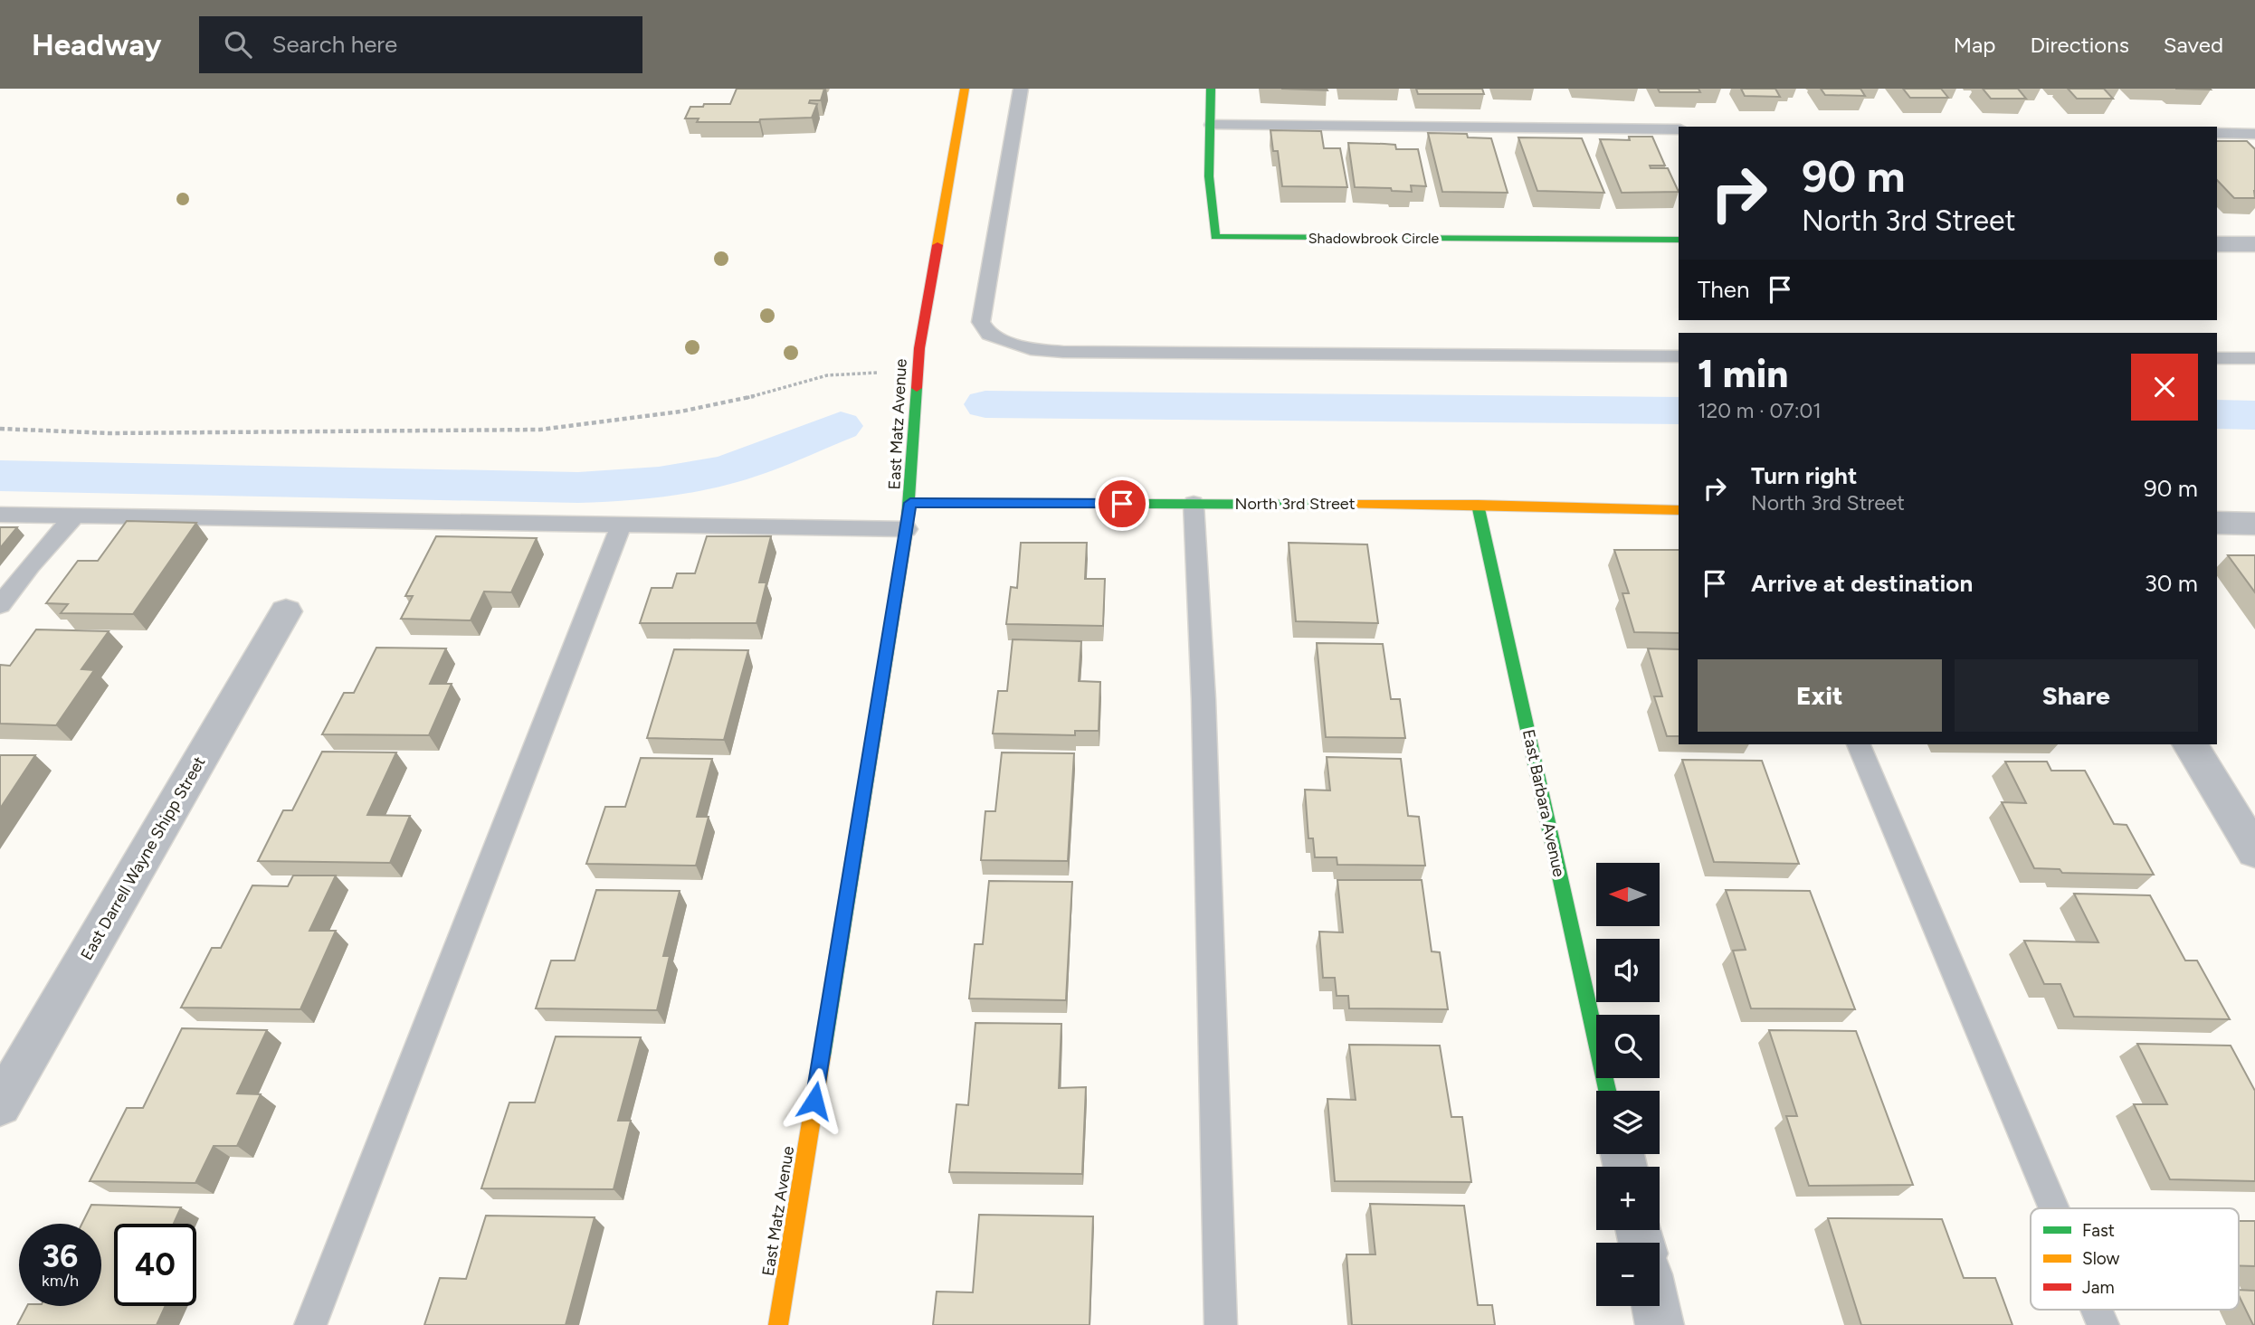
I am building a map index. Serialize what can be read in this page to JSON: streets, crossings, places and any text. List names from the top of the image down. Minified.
{"streets":{"street":["Shadowbrook Circle","East Matz Avenue","North 3rd Street","East Barbara Avenue","East Darrell Wayne Shipp Street"]},"crossings":[["East Matz Avenue","North 3rd Street"],["North 3rd Street","East Barbara Avenue"]],"legend":["Fast","Slow","Jam"],"north":"left","page":{"header":"Headway","search":"Search here","nav":["Map","Directions","Saved"],"turn":["90 m","North 3rd Street"],"then":"Then","heading":["1 min","120 m · 07:01"],"list":[{"name":"Turn right","note":"North 3rd Street","value":"90 m"},{"name":"Arrive at destination","value":"30 m"}],"buttons":["Exit","Share"],"map_buttons":["+","−"],"speed":"36 km/h","limit":"40"}}
